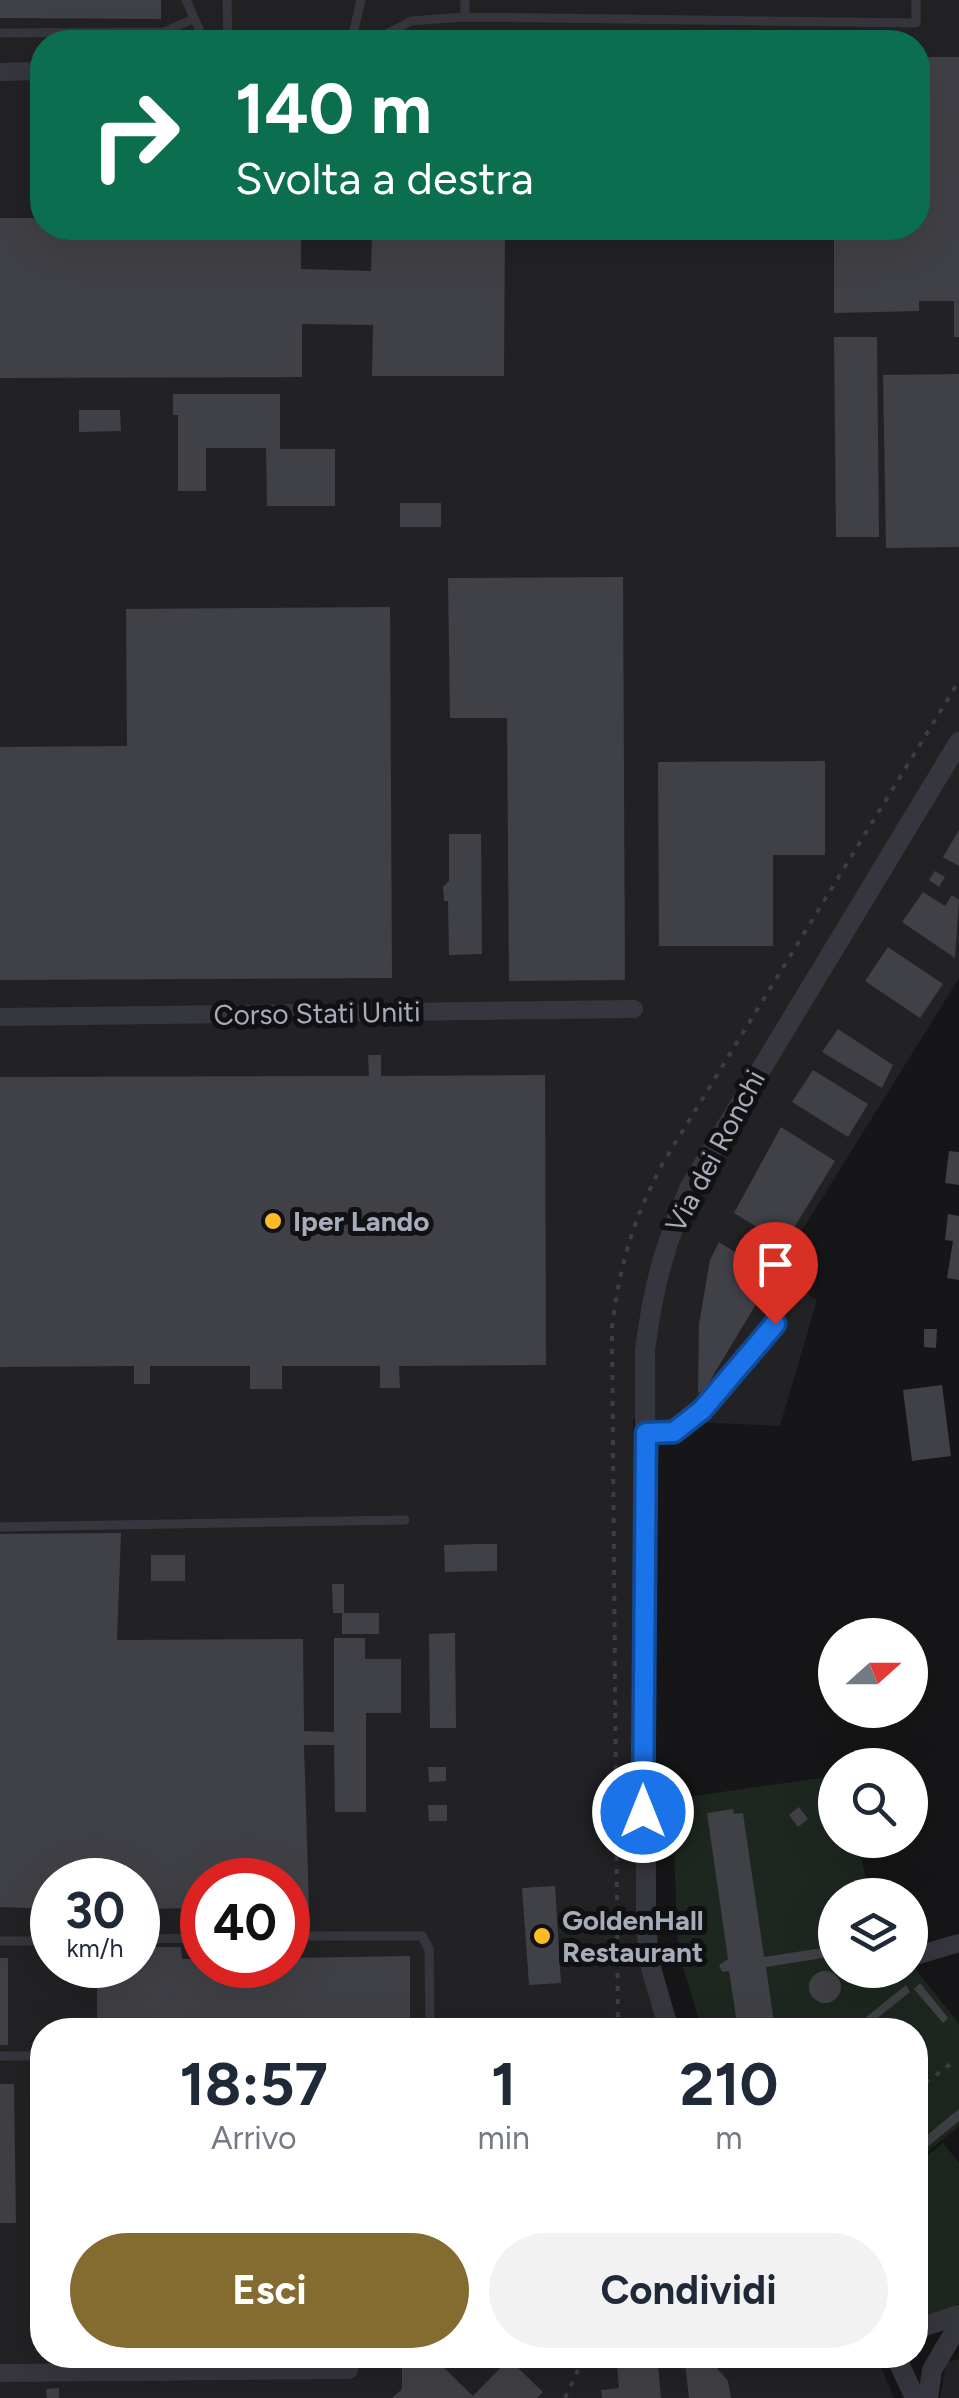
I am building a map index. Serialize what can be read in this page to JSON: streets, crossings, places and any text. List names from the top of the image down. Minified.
{"streets":{"street":["Corso Stati Uniti","Via dei Ronchi"]},"places":["Iper Lando","GoldenHall Restaurant"],"north":"right","page":{"turn":["140 m","Svolta a destra"],"speed":"30 km/h","limit":"40","eta":["18:57","Arrivo","1","min","210","m"],"buttons":["Esci","Condividi"]}}
